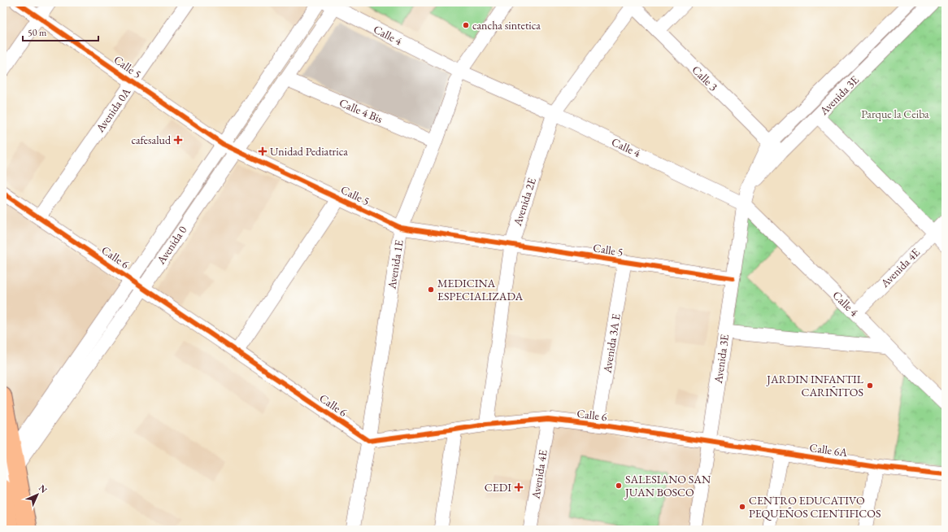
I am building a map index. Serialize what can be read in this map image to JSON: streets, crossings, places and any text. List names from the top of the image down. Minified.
{"streets":{"street":["Calle 4","Calle 5","Calle 3","Avenida 3E","Avenida 0A","Calle 4 Bis","Avenida 2E","Avenida 0","Calle 6","Avenida 1E","Avenida 4E","Avenida 3A E","Calle 6A"]},"crossings":[["Calle 4","Avenida 3E"],["Calle 4","Avenida 2E"],["Calle 4","Avenida 0"],["Calle 4","Avenida 1E"],["Calle 4","Avenida 4E"],["Calle 5","Avenida 3E"],["Calle 5","Avenida 0A"],["Calle 5","Avenida 2E"],["Calle 5","Avenida 0"],["Calle 5","Avenida 1E"],["Calle 5","Avenida 3A E"],["Calle 3","Avenida 3E"],["Calle 3","Avenida 2E"],["Avenida 3E","Calle 6"],["Avenida 3E","Calle 6A"],["Avenida 0A","Calle 6"],["Calle 4 Bis","Avenida 0"],["Calle 4 Bis","Avenida 1E"],["Avenida 2E","Calle 6"],["Avenida 0","Calle 6"],["Calle 6","Avenida 1E"],["Calle 6","Avenida 4E"],["Calle 6","Avenida 3A E"],["Calle 6","Calle 6A"]],"parks":["Parque la Ceiba"],"places":{"other":["cancha sintetica","MEDICINA ESPECIALIZADA","JARDIN INFANTIL CARIÑITOS","SALESIANO SAN JUAN BOSCO","CENTRO EDUCATIVO PEQUEÑOS CIENTIFICOS"],"health":["cafesalud","Unidad Pediatrica","CEDI"]},"scale_bar":"50 m","north":"top right"}
